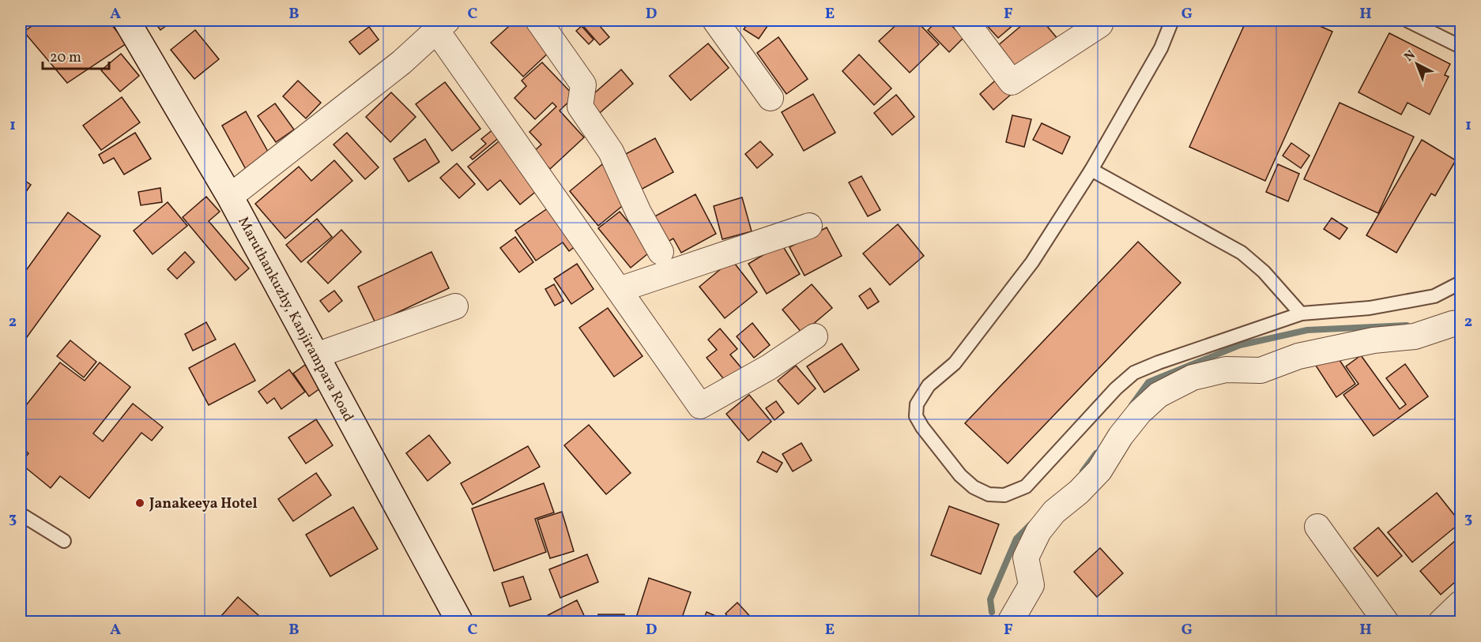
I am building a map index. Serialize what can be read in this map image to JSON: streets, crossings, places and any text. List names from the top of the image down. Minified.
{"streets":{"main road":["Maruthankuzhy, Kanjirampara Road"]},"places":["Janakeeya Hotel"],"scale_bar":"20 m","north":"top left","grid":{"columns":["A","B","C","D","E","F","G","H"],"rows":["1","2","3"]}}
